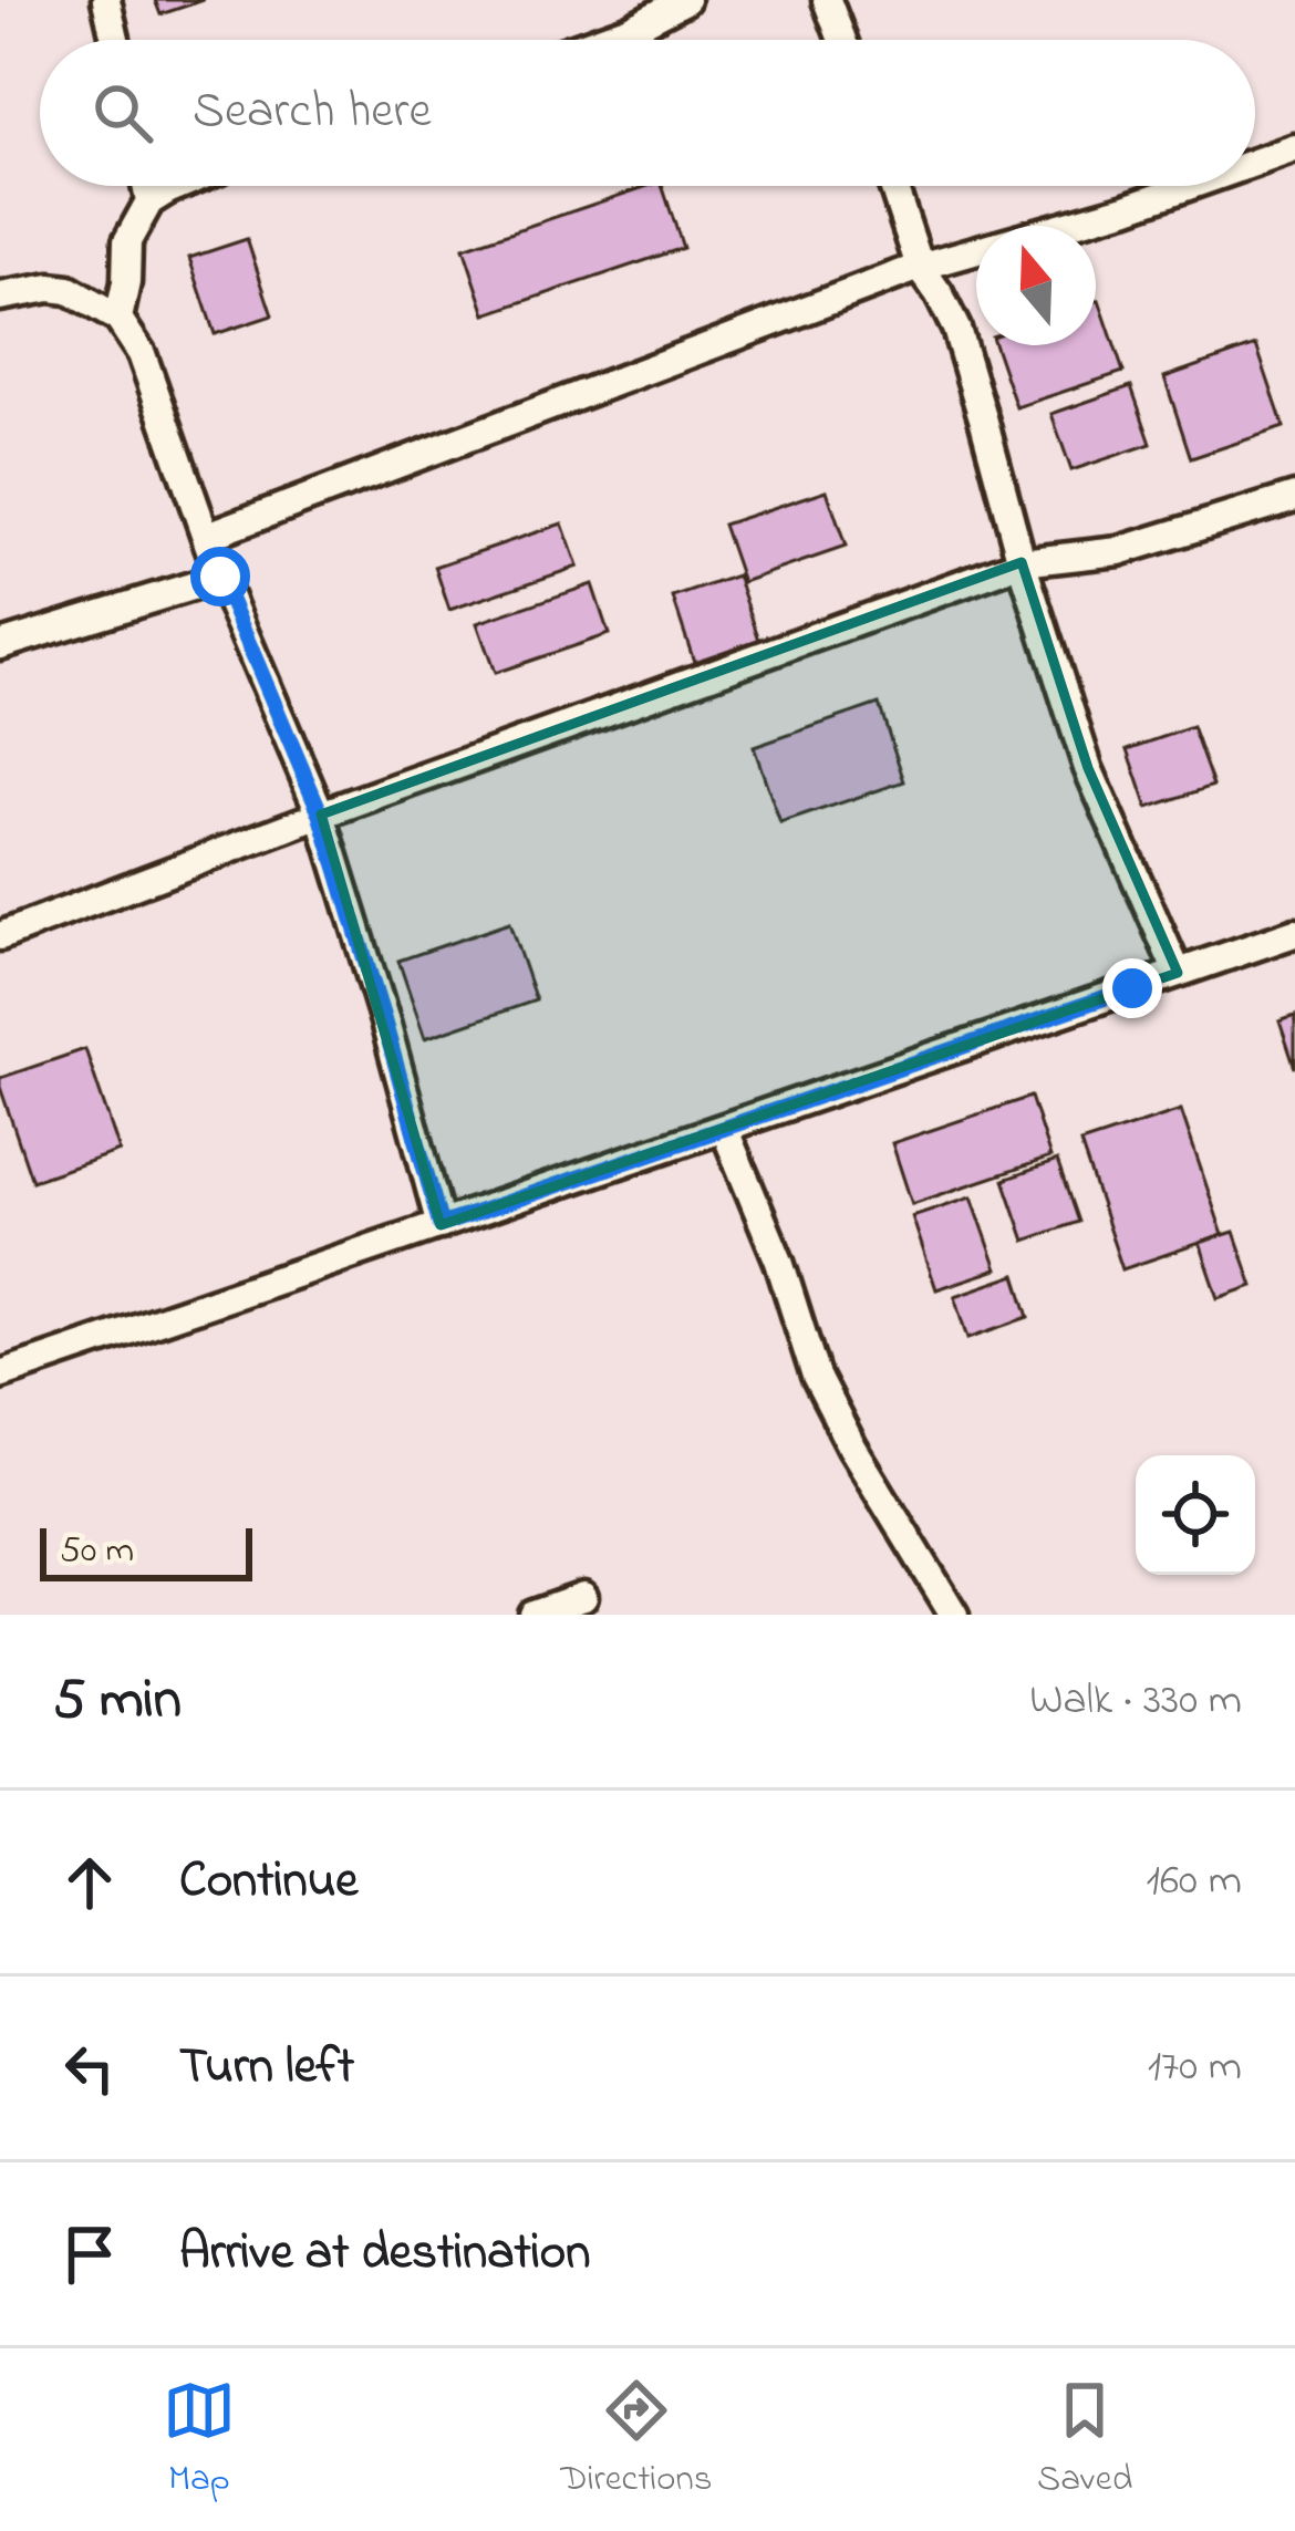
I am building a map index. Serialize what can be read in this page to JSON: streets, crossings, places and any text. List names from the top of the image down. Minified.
{"scale_bar":"50 m","north":"top","page":{"search":"Search here","scale":"50 m","heading":["5 min","Walk · 330 m"],"list":[["Continue","160 m"],["Turn left","170 m"],"Arrive at destination"],"nav":["Map","Directions","Saved"]}}
